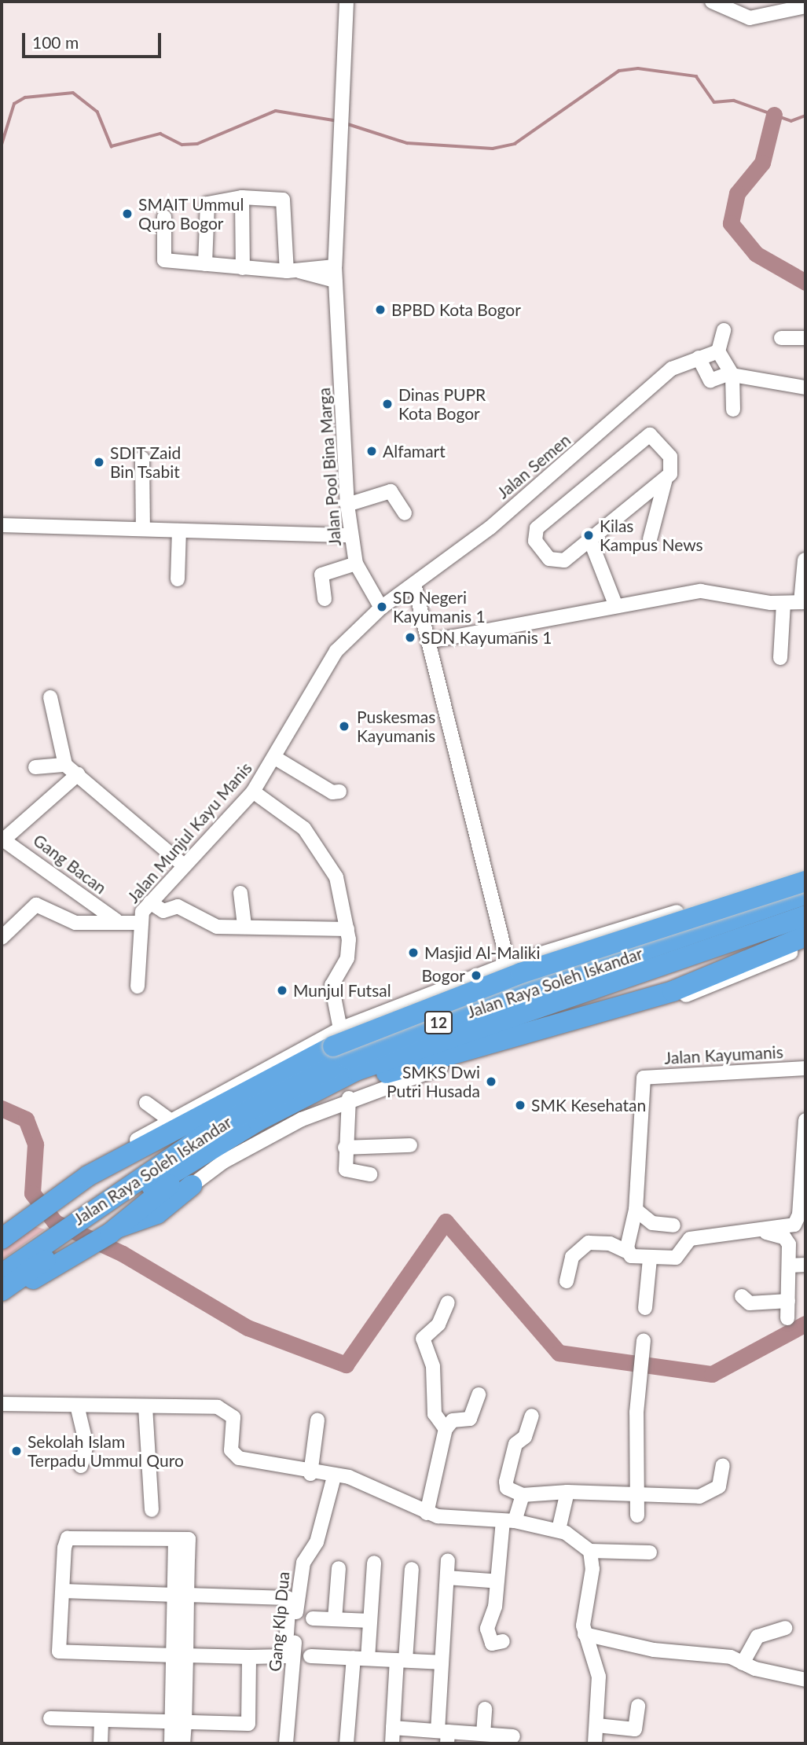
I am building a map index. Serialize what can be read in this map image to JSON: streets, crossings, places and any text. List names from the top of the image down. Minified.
{"streets":{"highway":["Jalan Raya Soleh Iskandar","12"],"street":["Jalan Semen","Jalan Pool Bina Marga","Jalan Munjul Kayu Manis","Gang Bacan","Jalan Kayumanis","Gang Klp Dua"]},"crossings":[["Jalan Pool Bina Marga","Jalan Munjul Kayu Manis"]],"places":["SMAIT Ummul Quro Bogor","BPBD Kota Bogor","Dinas PUPR Kota Bogor","Alfamart","SDIT Zaid Bin Tsabit","Kilas Kampus News","SD Negeri Kayumanis 1","SDN Kayumanis 1","Puskesmas Kayumanis","Masjid Al-Maliki","Bogor","Munjul Futsal","SMKS Dwi Putri Husada","SMK Kesehatan","Sekolah Islam Terpadu Ummul Quro"],"scale_bar":"100 m"}
